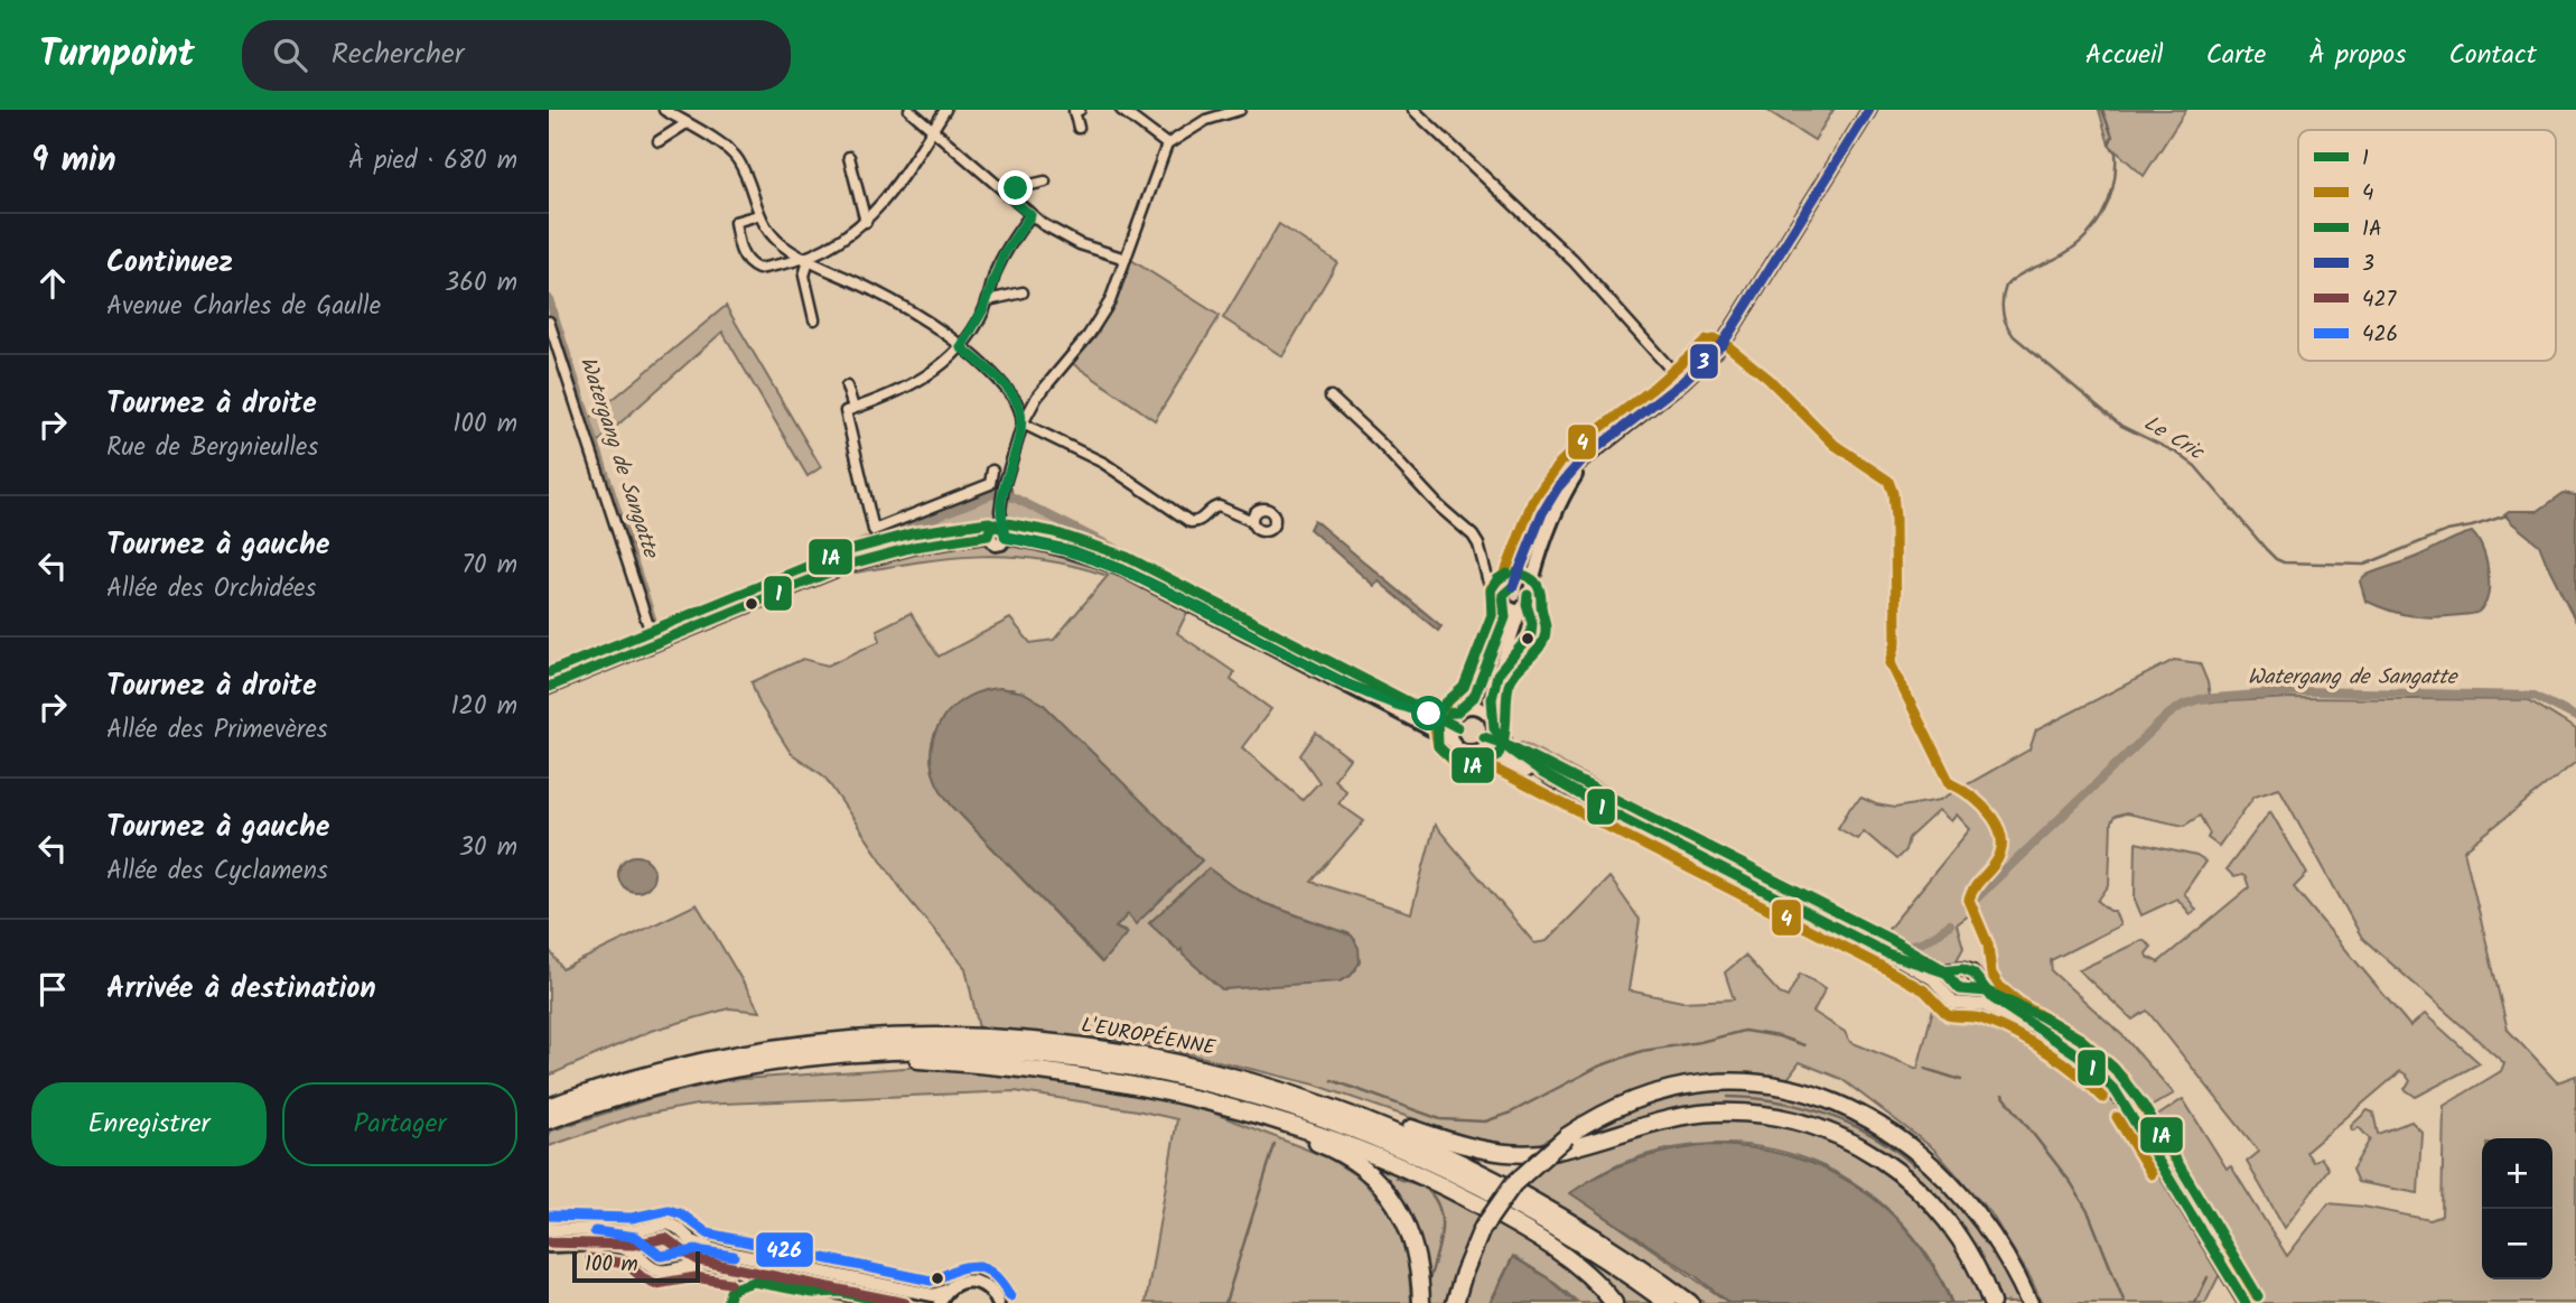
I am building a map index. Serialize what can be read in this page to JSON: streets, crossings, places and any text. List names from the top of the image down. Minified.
{"streets":{"highway":["L'EUROPÉENNE"]},"water":["Le Cric","Watergang de Sangatte"],"lines":["transit line 3","transit line 4","transit line 1A","transit line 1","transit line 426","transit line 427"],"legend":["1","4","1A","3","427","426"],"scale_bar":"100 m","page":{"header":"Turnpoint","search":"Rechercher","nav":["Accueil","Carte","À propos","Contact"],"heading":["9 min","À pied · 680 m"],"list":[["Continuez","Avenue Charles de Gaulle","360 m"],["Tournez à droite","Rue de Bergnieulles","100 m"],["Tournez à gauche","Allée des Orchidées","70 m"],["Tournez à droite","Allée des Primevères","120 m"],["Tournez à gauche","Allée des Cyclamens","30 m"],"Arrivée à destination"],"buttons":["Enregistrer","Partager"],"map_buttons":["+","−"],"scale":"100 m"}}
